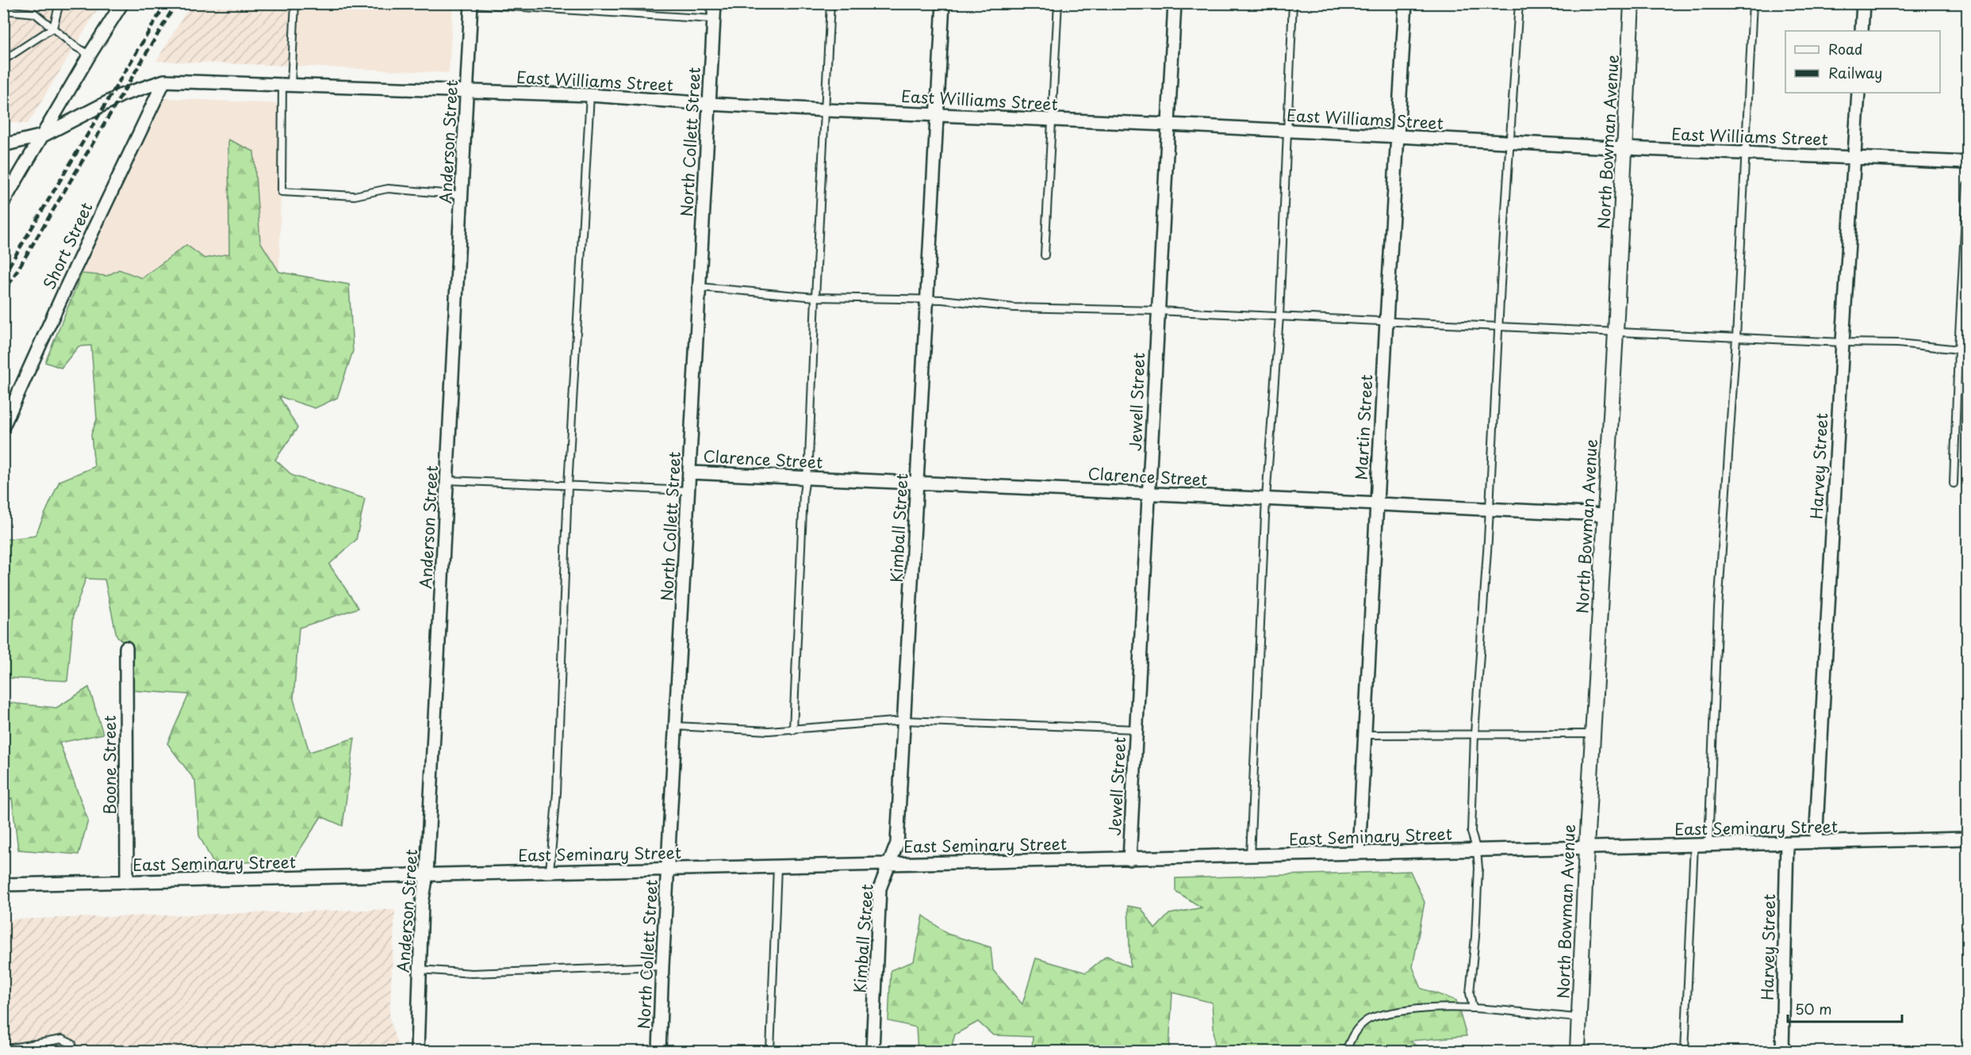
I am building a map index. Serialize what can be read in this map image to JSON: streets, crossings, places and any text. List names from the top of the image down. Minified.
{"streets":{"street":["East Williams Street","Anderson Street","North Collett Street","North Bowman Avenue","Short Street","Jewell Street","Martin Street","Clarence Street","Harvey Street","Kimball Street","Boone Street","East Seminary Street"]},"crossings":[["East Williams Street","Anderson Street"],["East Williams Street","North Collett Street"],["East Williams Street","North Bowman Avenue"],["East Williams Street","Short Street"],["East Williams Street","Jewell Street"],["East Williams Street","Martin Street"],["East Williams Street","Harvey Street"],["East Williams Street","Kimball Street"],["Anderson Street","East Seminary Street"],["North Collett Street","Clarence Street"],["North Collett Street","East Seminary Street"],["North Bowman Avenue","Clarence Street"],["North Bowman Avenue","East Seminary Street"],["Jewell Street","Clarence Street"],["Jewell Street","East Seminary Street"],["Martin Street","Clarence Street"],["Martin Street","East Seminary Street"],["Clarence Street","Kimball Street"],["Harvey Street","East Seminary Street"],["Kimball Street","East Seminary Street"],["Boone Street","East Seminary Street"]],"legend":["Road","Railway"],"scale_bar":"50 m"}
